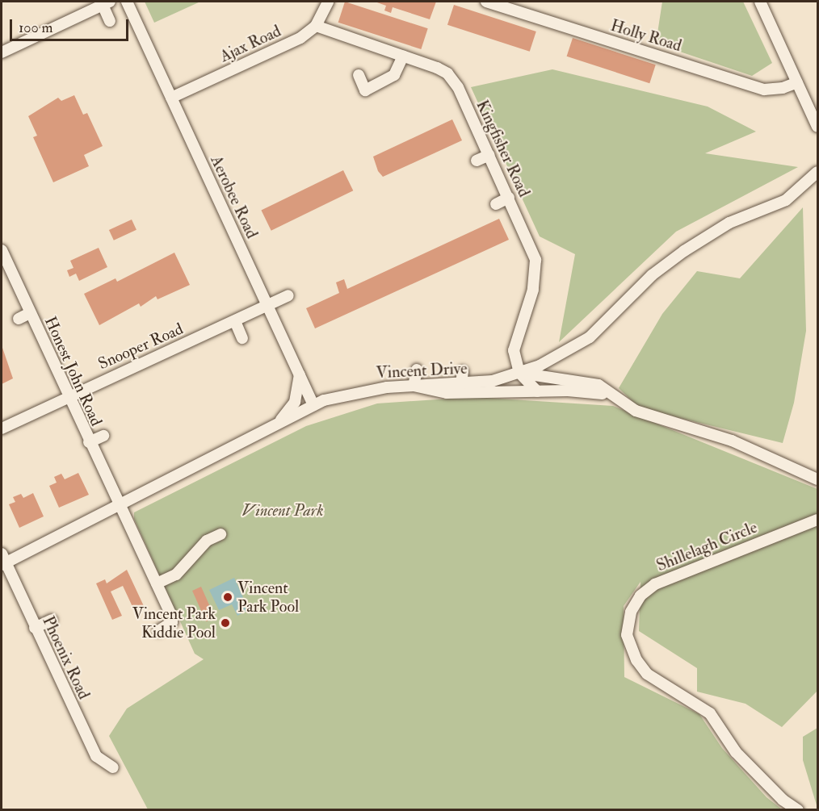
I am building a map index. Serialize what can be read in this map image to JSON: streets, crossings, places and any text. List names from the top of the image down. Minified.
{"streets":{"street":["Holly Road","Ajax Road","Kingfisher Road","Aerobee Road","Snooper Road","Vincent Drive","Honest John Road","Shillelagh Circle","Phoenix Road"]},"crossings":[["Ajax Road","Kingfisher Road"],["Ajax Road","Aerobee Road"],["Kingfisher Road","Vincent Drive"],["Aerobee Road","Snooper Road"],["Aerobee Road","Vincent Drive"],["Snooper Road","Honest John Road"],["Vincent Drive","Honest John Road"],["Vincent Drive","Phoenix Road"]],"parks":["Vincent Park"],"places":["Vincent Park Pool","Vincent Park Kiddie Pool"],"scale_bar":"100 m"}
